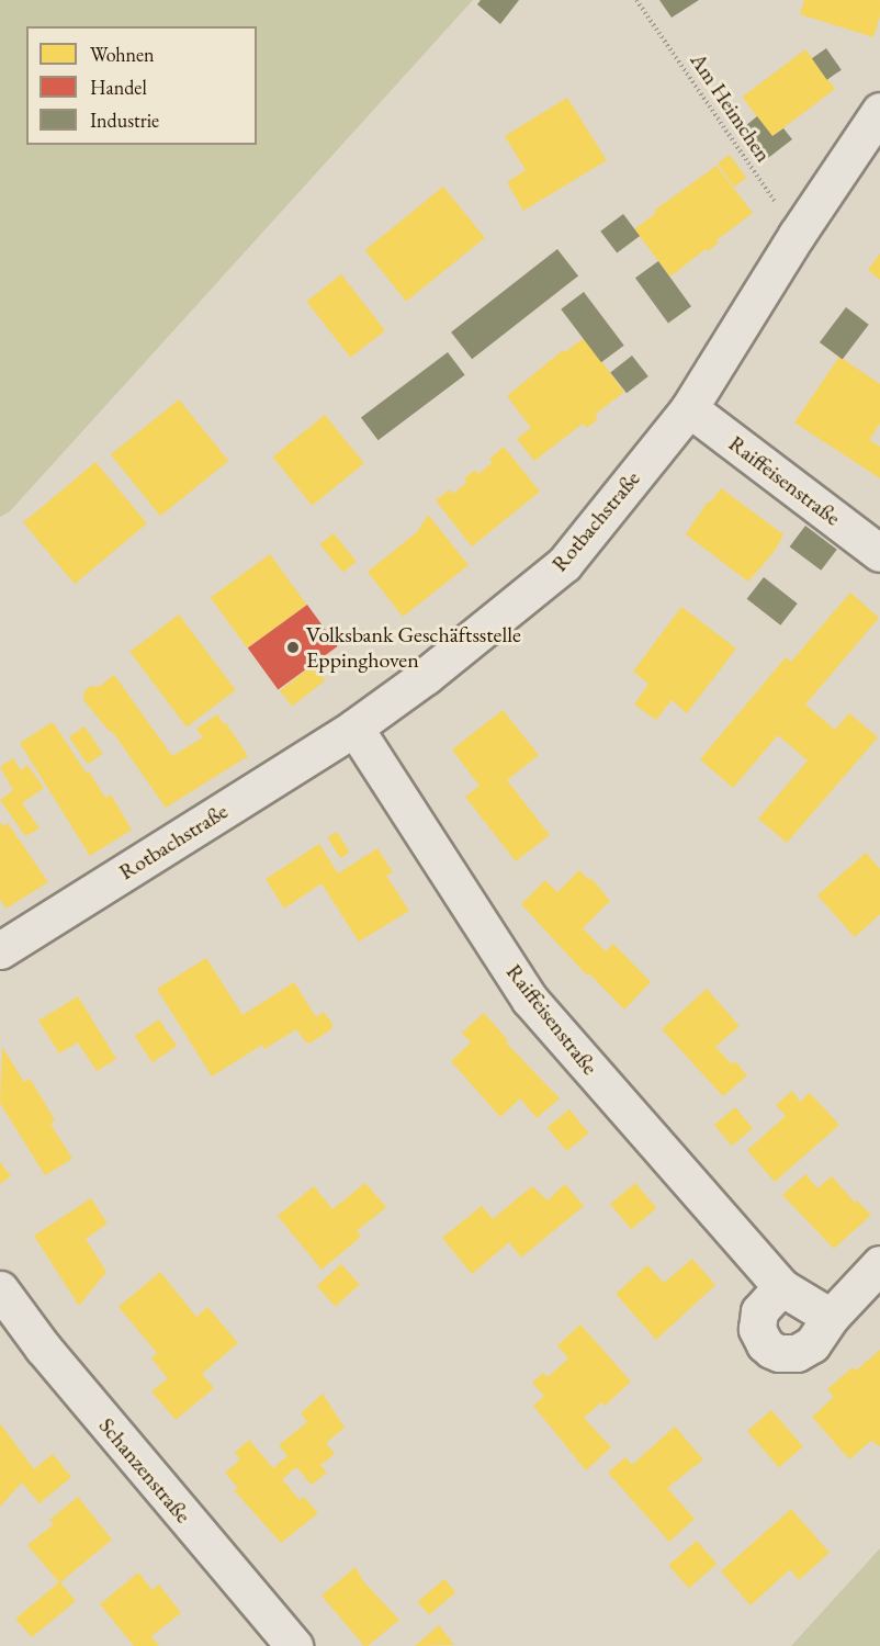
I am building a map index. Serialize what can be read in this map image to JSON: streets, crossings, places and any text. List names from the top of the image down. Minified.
{"streets":{"street":["Raiffeisenstraße","Rotbachstraße","Schanzenstraße"],"path":["Am Heimchen"]},"crossings":[["Am Heimchen","Rotbachstraße"],["Raiffeisenstraße","Rotbachstraße"]],"places":["Volksbank Geschäftsstelle Eppinghoven"],"legend":["Wohnen","Handel","Industrie"]}
